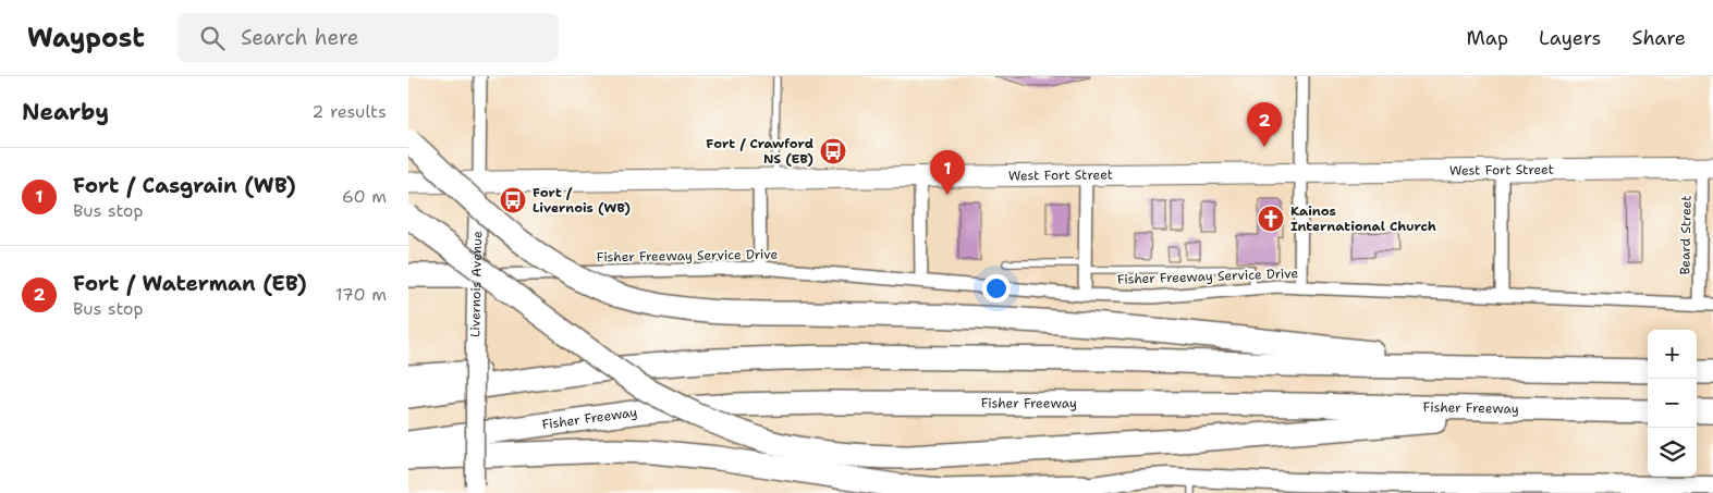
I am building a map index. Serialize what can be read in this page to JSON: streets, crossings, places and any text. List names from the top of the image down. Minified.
{"streets":{"highway":["Fisher Freeway"],"main road":["West Fort Street","Livernois Avenue"],"street":["Beard Street","Fisher Freeway Service Drive"]},"crossings":[["West Fort Street","Beard Street"],["West Fort Street","Livernois Avenue"],["Beard Street","Fisher Freeway Service Drive"],["Fisher Freeway Service Drive","Livernois Avenue"]],"places":{"bus stop":["Fort / Crawford NS (EB)","Fort / Livernois (WB)"],"church":["Kainos International Church"]},"page":{"header":"Waypost","search":"Search here","nav":["Map","Layers","Share"],"heading":["Nearby","2 results"],"pins":["2","1"],"list":[{"mark":"1","name":"Fort / Casgrain (WB)","note":"Bus stop","value":"60 m"},{"mark":"2","name":"Fort / Waterman (EB)","note":"Bus stop","value":"170 m"}],"map_buttons":["+","−"]}}
